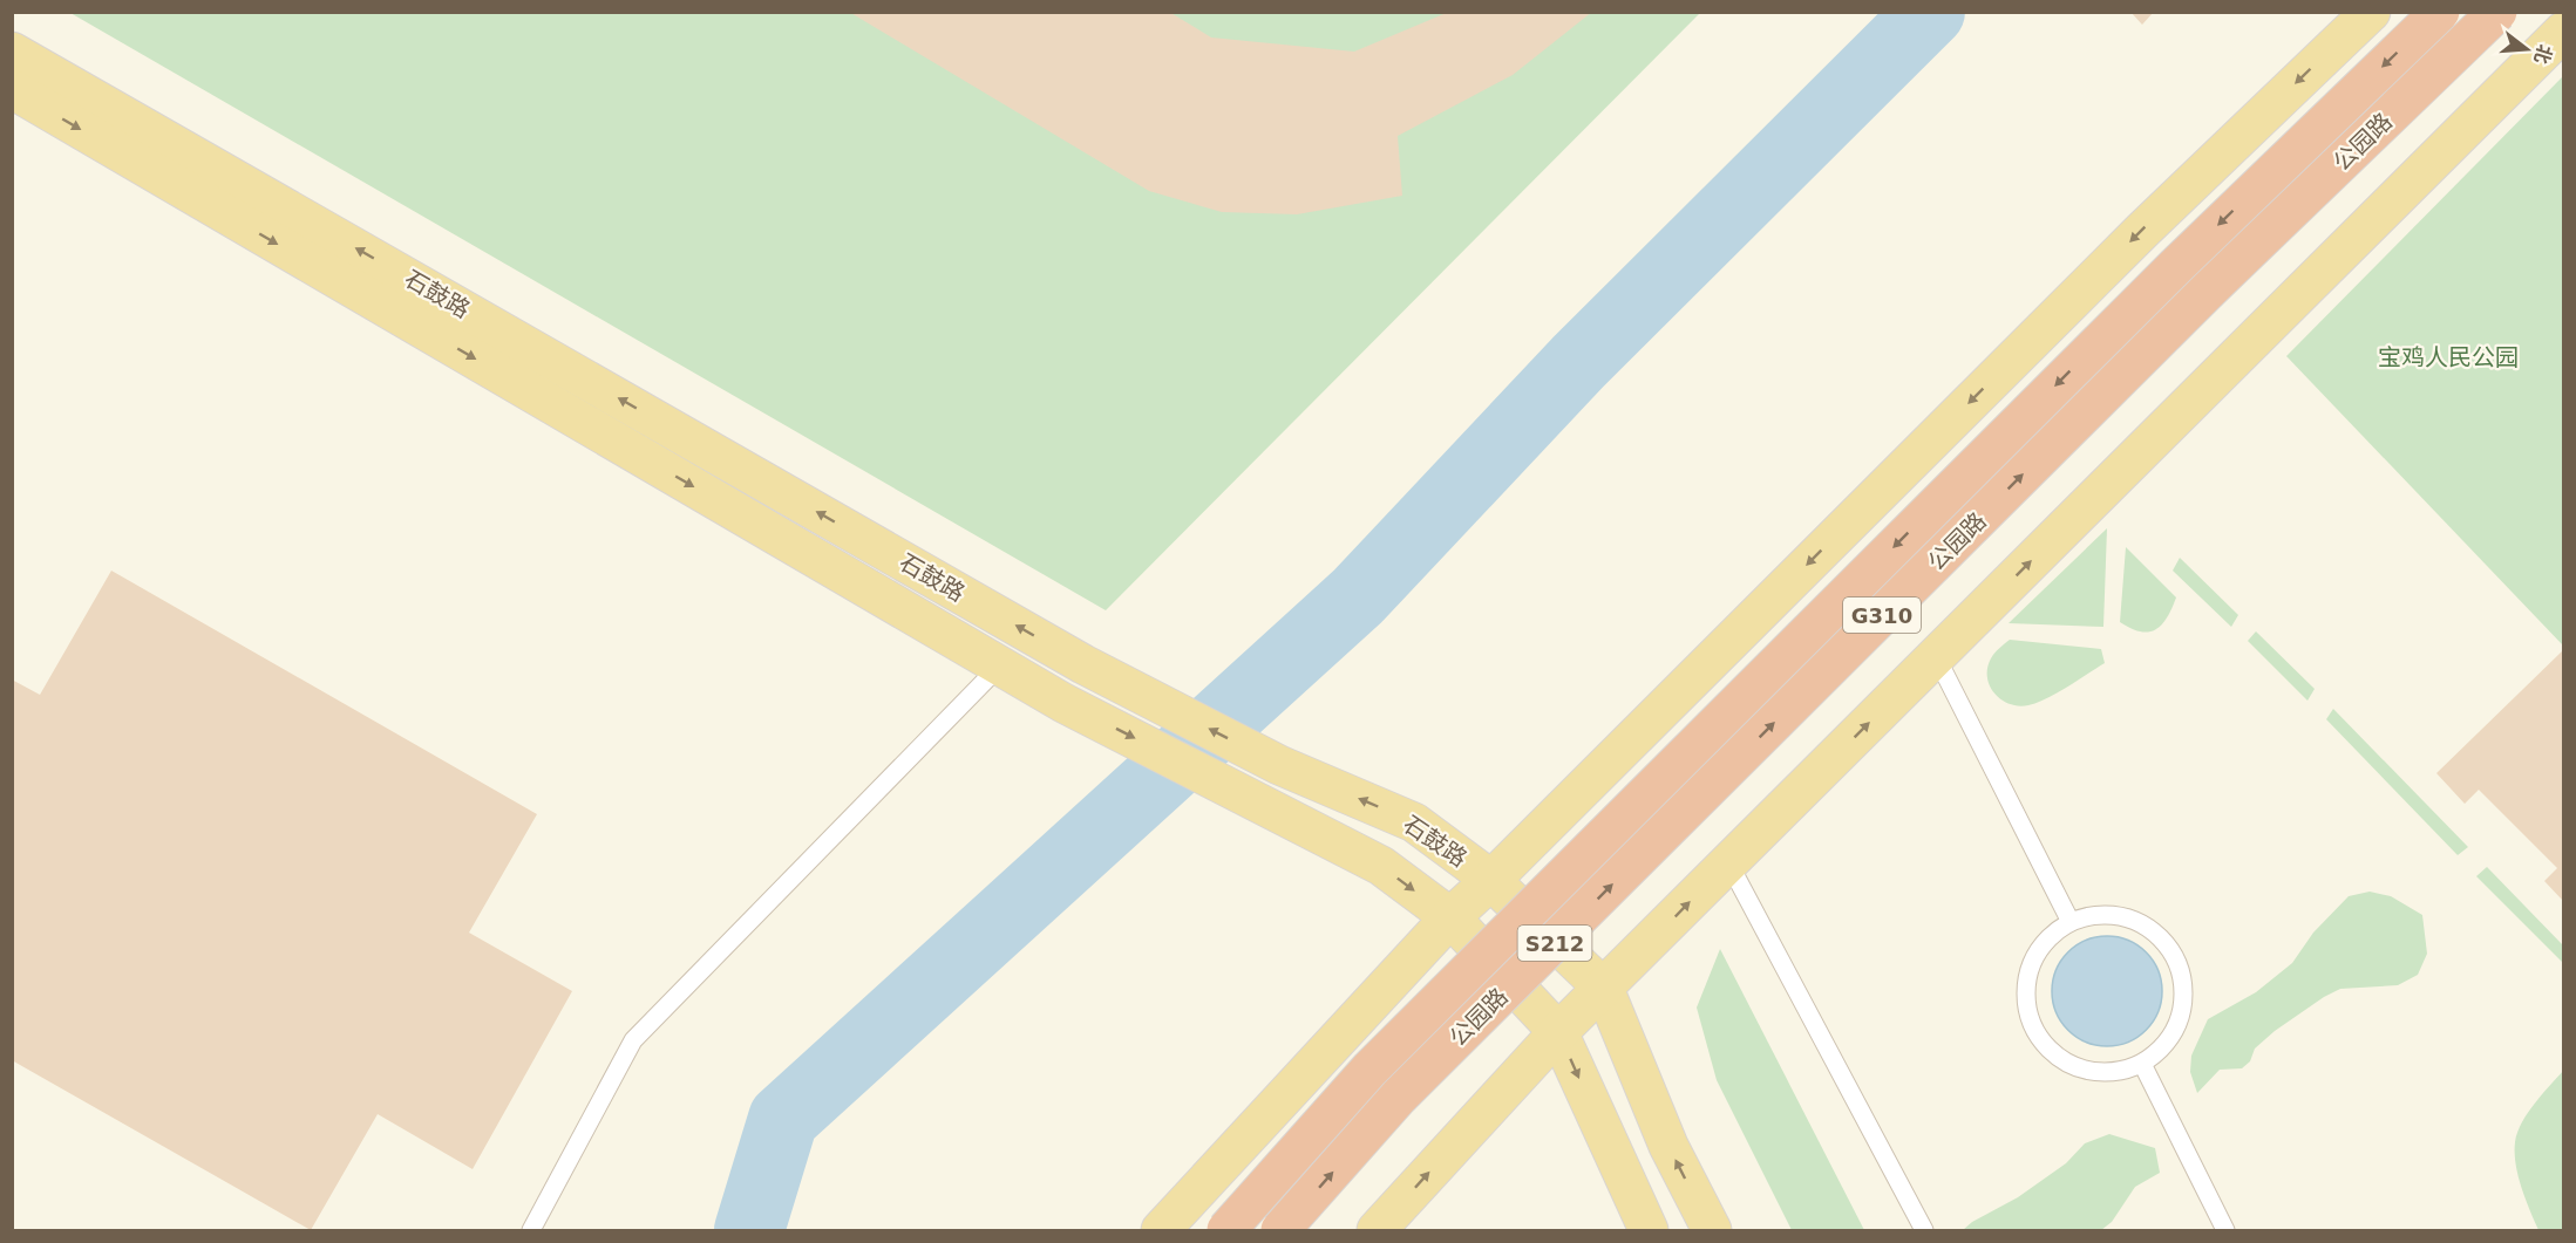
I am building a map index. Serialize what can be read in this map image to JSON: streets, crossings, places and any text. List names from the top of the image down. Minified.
{"streets":{"highway":["公园路","G310"],"main road":["石鼓路","S212"]},"parks":["宝鸡人民公园"],"north":"right"}
